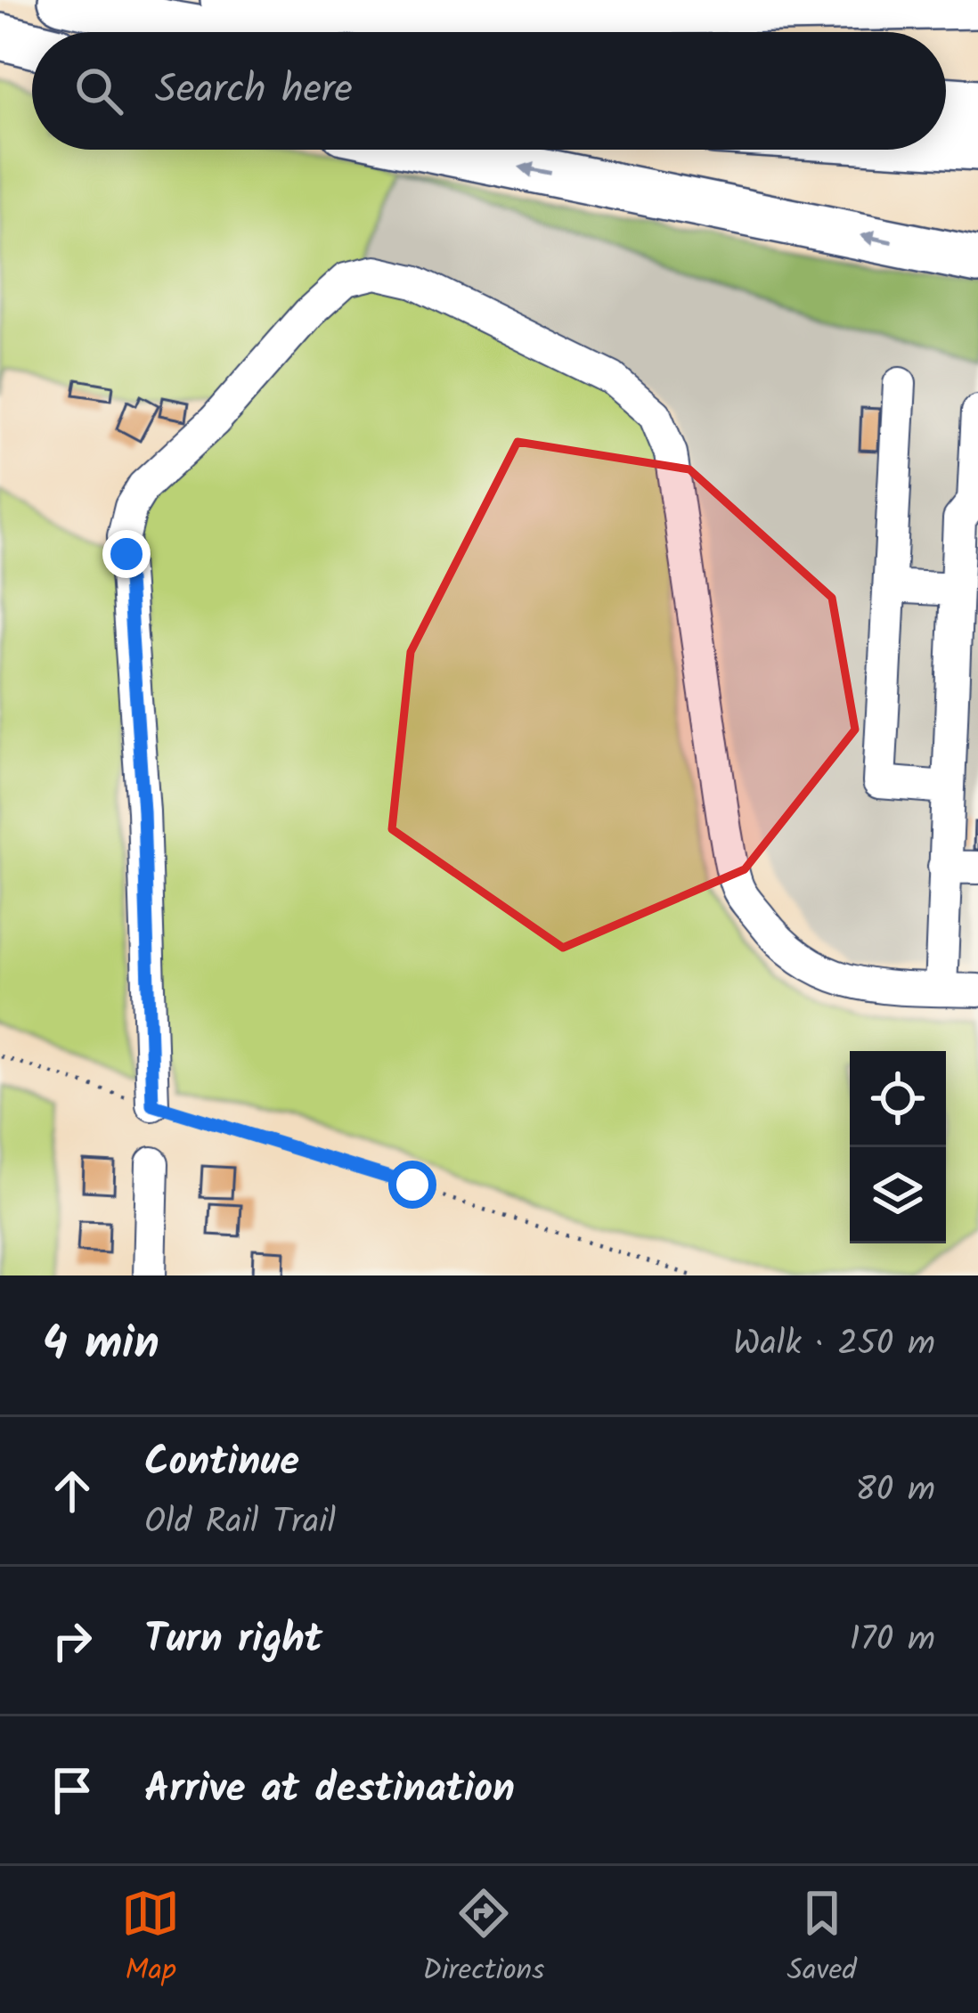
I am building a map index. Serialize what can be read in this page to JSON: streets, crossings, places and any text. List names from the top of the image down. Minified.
{"page":{"search":"Search here","heading":["4 min","Walk · 250 m"],"list":[["Continue","Old Rail Trail","80 m"],["Turn right","170 m"],"Arrive at destination"],"nav":["Map","Directions","Saved"]}}
